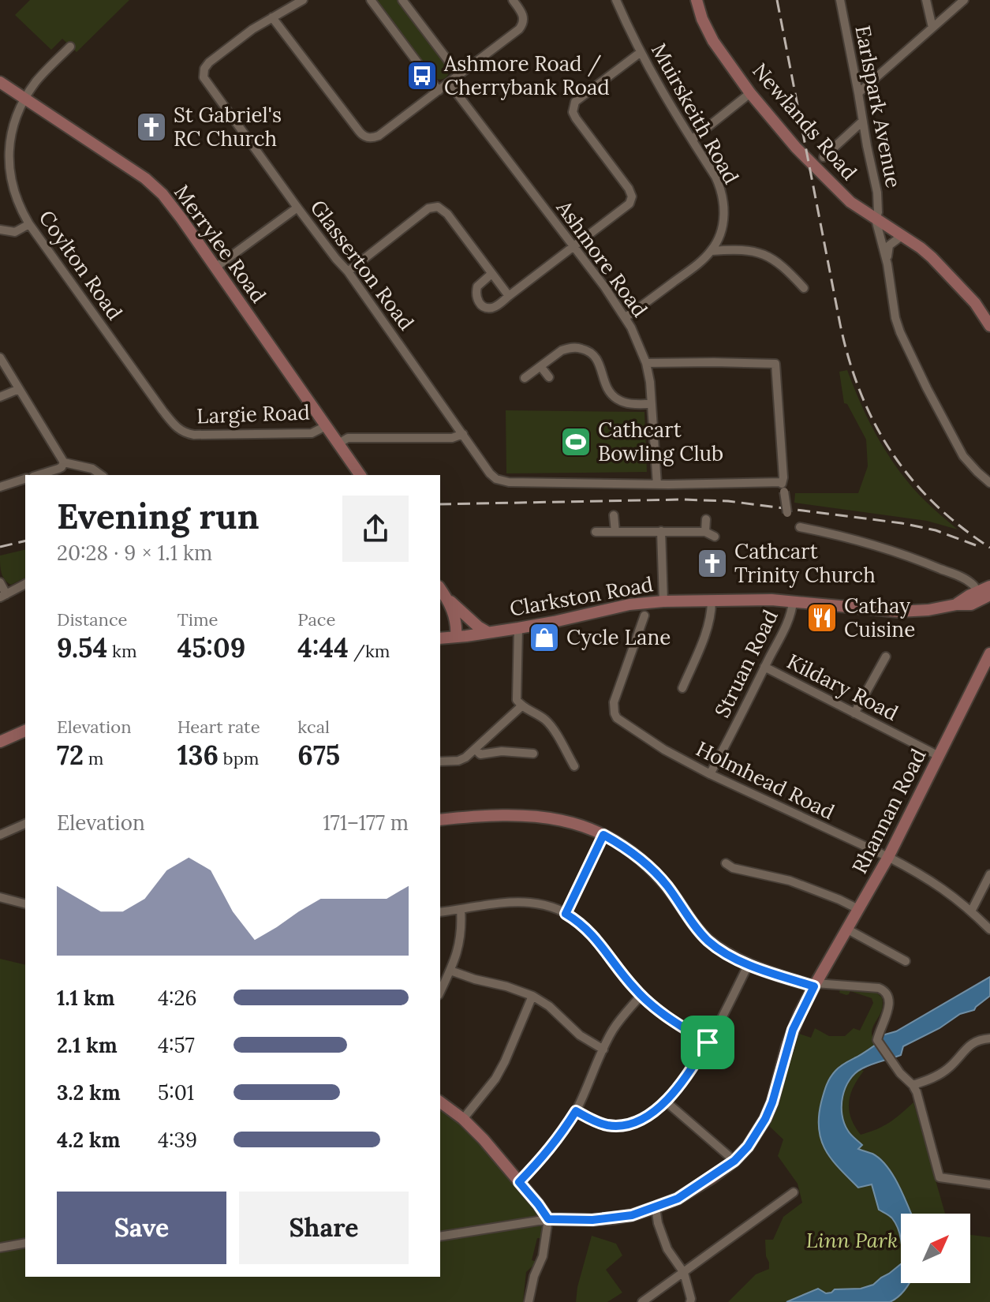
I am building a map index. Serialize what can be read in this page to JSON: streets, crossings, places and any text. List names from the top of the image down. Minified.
{"streets":{"street":["Earlspark Avenue","Muirskeith Road","Newlands Road","Merrylee Road","Ashmore Road","Coylton Road","Glasserton Road","Largie Road","Clarkston Road","Struan Road","Kildary Road","Holmhead Road","Rhannan Road"]},"crossings":[["Earlspark Avenue","Newlands Road"],["Muirskeith Road","Ashmore Road"],["Merrylee Road","Coylton Road"],["Merrylee Road","Largie Road"],["Ashmore Road","Glasserton Road"],["Coylton Road","Largie Road"],["Clarkston Road","Struan Road"],["Struan Road","Kildary Road"],["Struan Road","Holmhead Road"],["Kildary Road","Rhannan Road"],["Holmhead Road","Rhannan Road"]],"parks":["Linn Park"],"places":{"bus stop":["Ashmore Road / Cherrybank Road"],"church":["St Gabriel's RC Church","Cathcart Trinity Church"],"sports":["Cathcart Bowling Club"],"restaurant":["Cathay Cuisine"],"shop":["Cycle Lane"]},"north":"top right","page":{"heading":["Evening run","20:28 · 9 × 1.1 km"],"stats":[["Distance","9.54 km"],["Time","45:09"],["Pace","4:44 /km"],["Elevation","72 m"],["Heart rate","136 bpm"],["kcal","675"]],"chart":["Elevation","171–177 m"],"list":[{"name":"1.1 km","note":"4:26"},{"name":"2.1 km","note":"4:57"},{"name":"3.2 km","note":"5:01"},{"name":"4.2 km","note":"4:39"}],"buttons":["Save","Share"]}}
